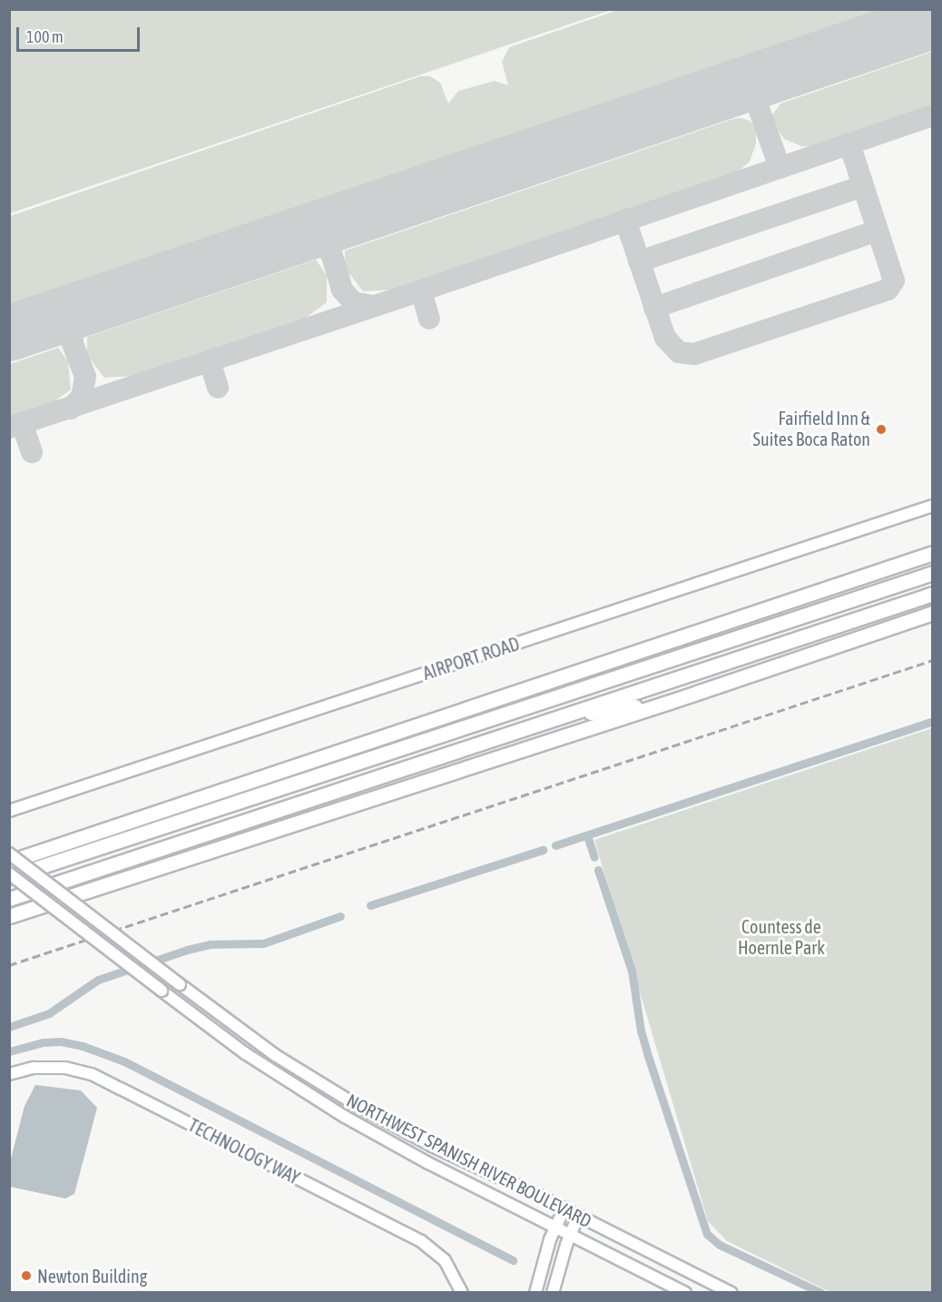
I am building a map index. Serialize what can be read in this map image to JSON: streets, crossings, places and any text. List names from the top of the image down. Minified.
{"streets":{"street":["AIRPORT ROAD","TECHNOLOGY WAY","NORTHWEST SPANISH RIVER BOULEVARD"]},"parks":["Countess de Hoernle Park"],"places":["Fairfield Inn & Suites Boca Raton","Newton Building"],"scale_bar":"100 m"}
